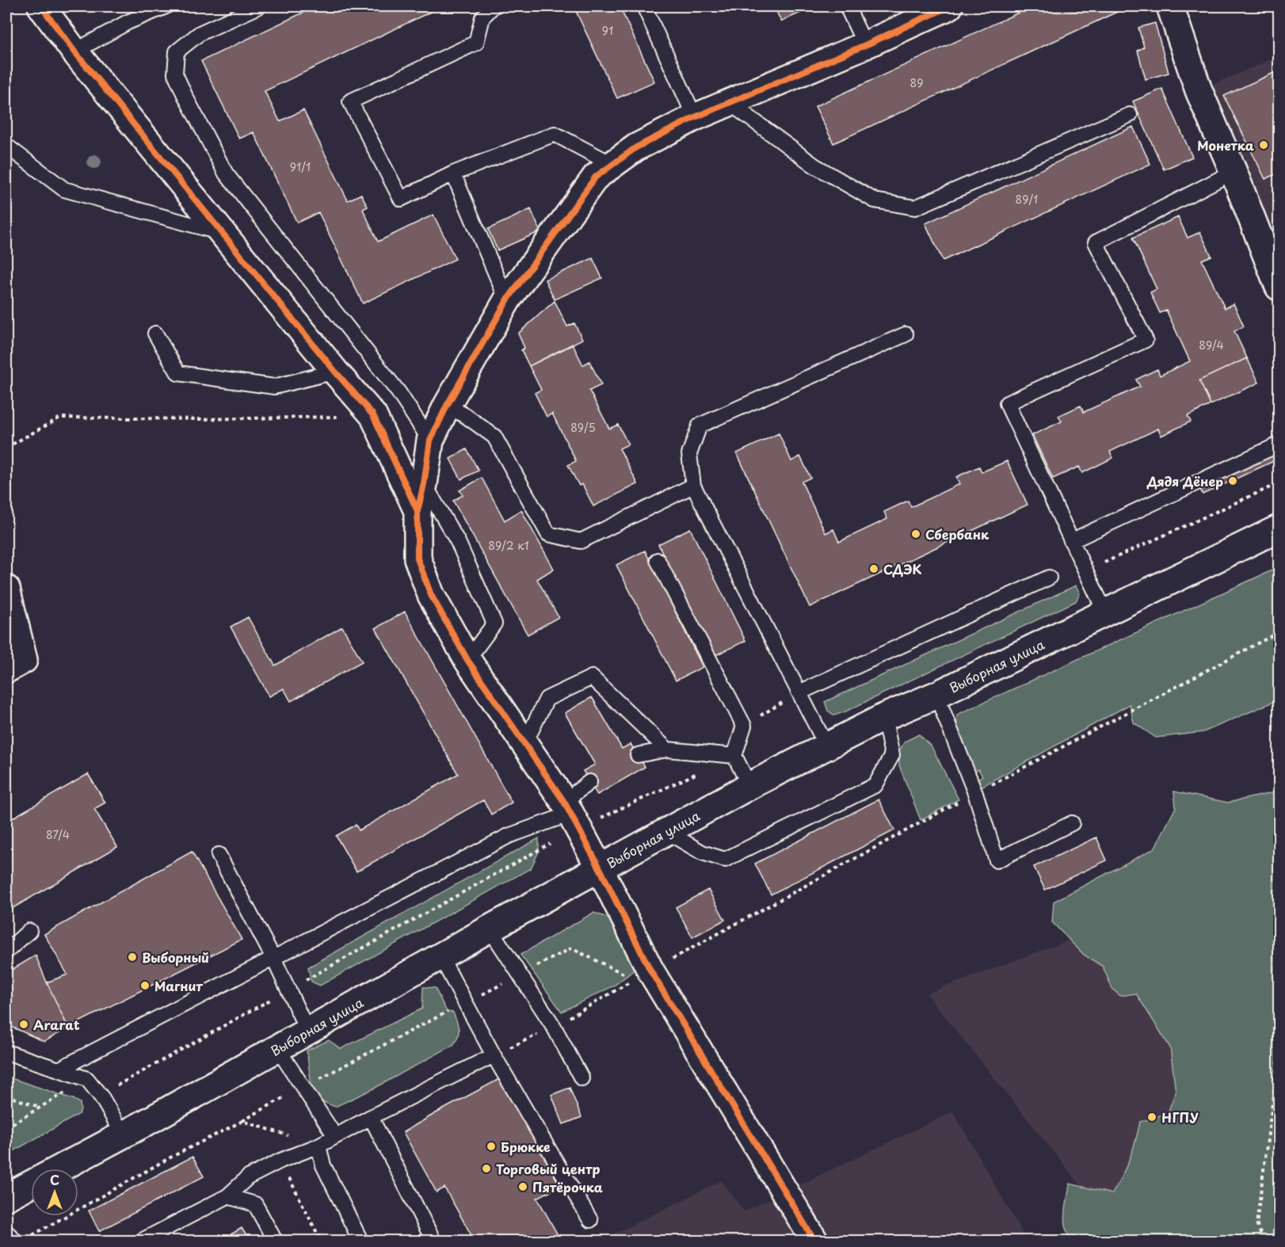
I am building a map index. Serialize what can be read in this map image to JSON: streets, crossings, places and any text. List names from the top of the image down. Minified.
{"streets":{"street":["Выборная улица"]},"places":["Монетка","Дядя Дёнер","Сбербанк","СДЭК","Выборный","Магнит","Ararat","НГПУ","Брюкке","Торговый центр","Пятёрочка"],"house_numbers":["91","89","91/1","89/1","89/4","89/5","89/2 к1","87/4"],"north":"top"}
